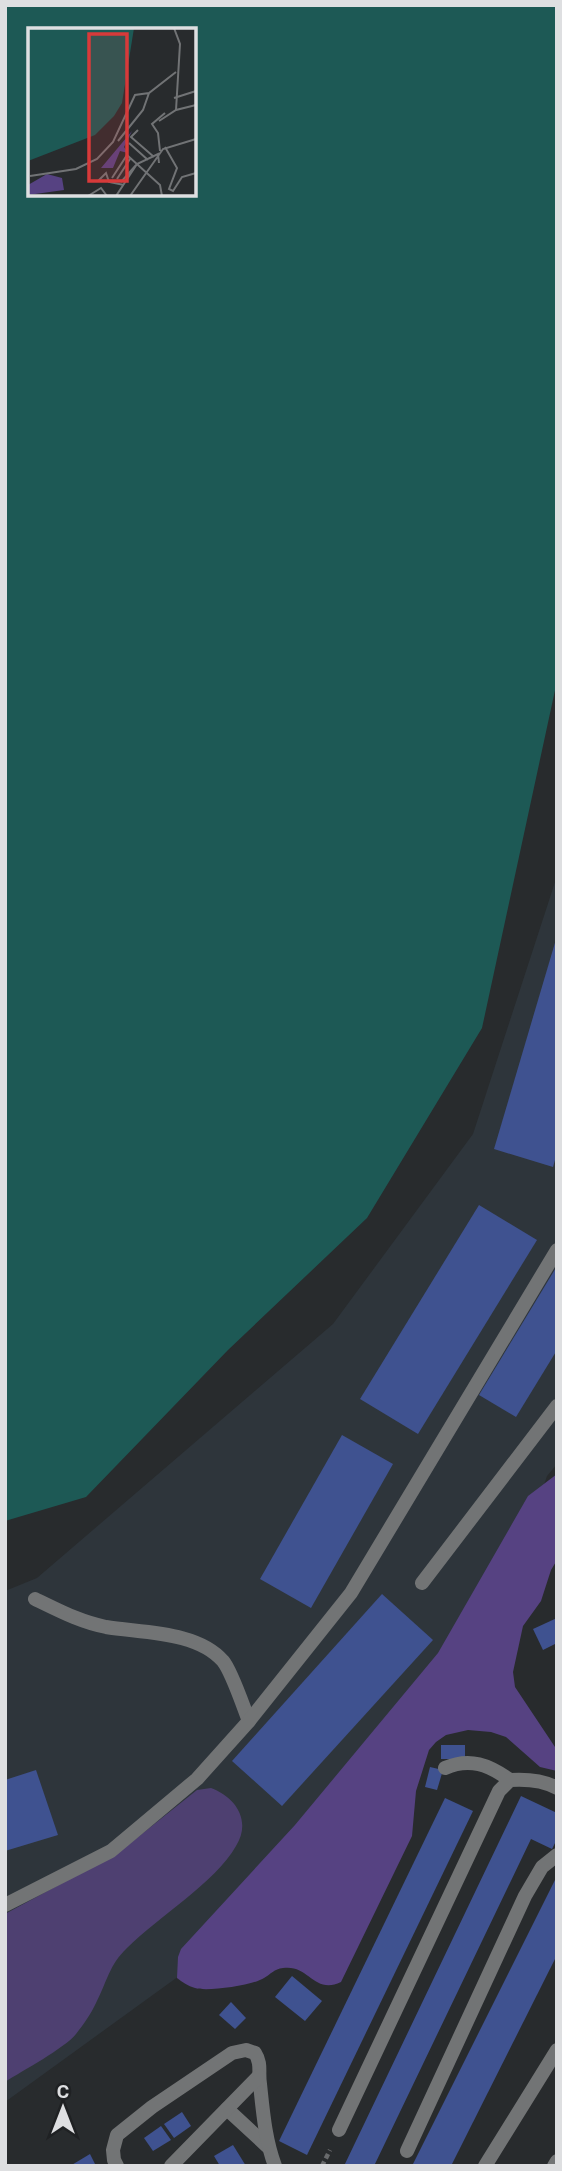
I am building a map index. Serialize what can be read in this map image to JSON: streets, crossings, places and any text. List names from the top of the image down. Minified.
{"north":"top"}
